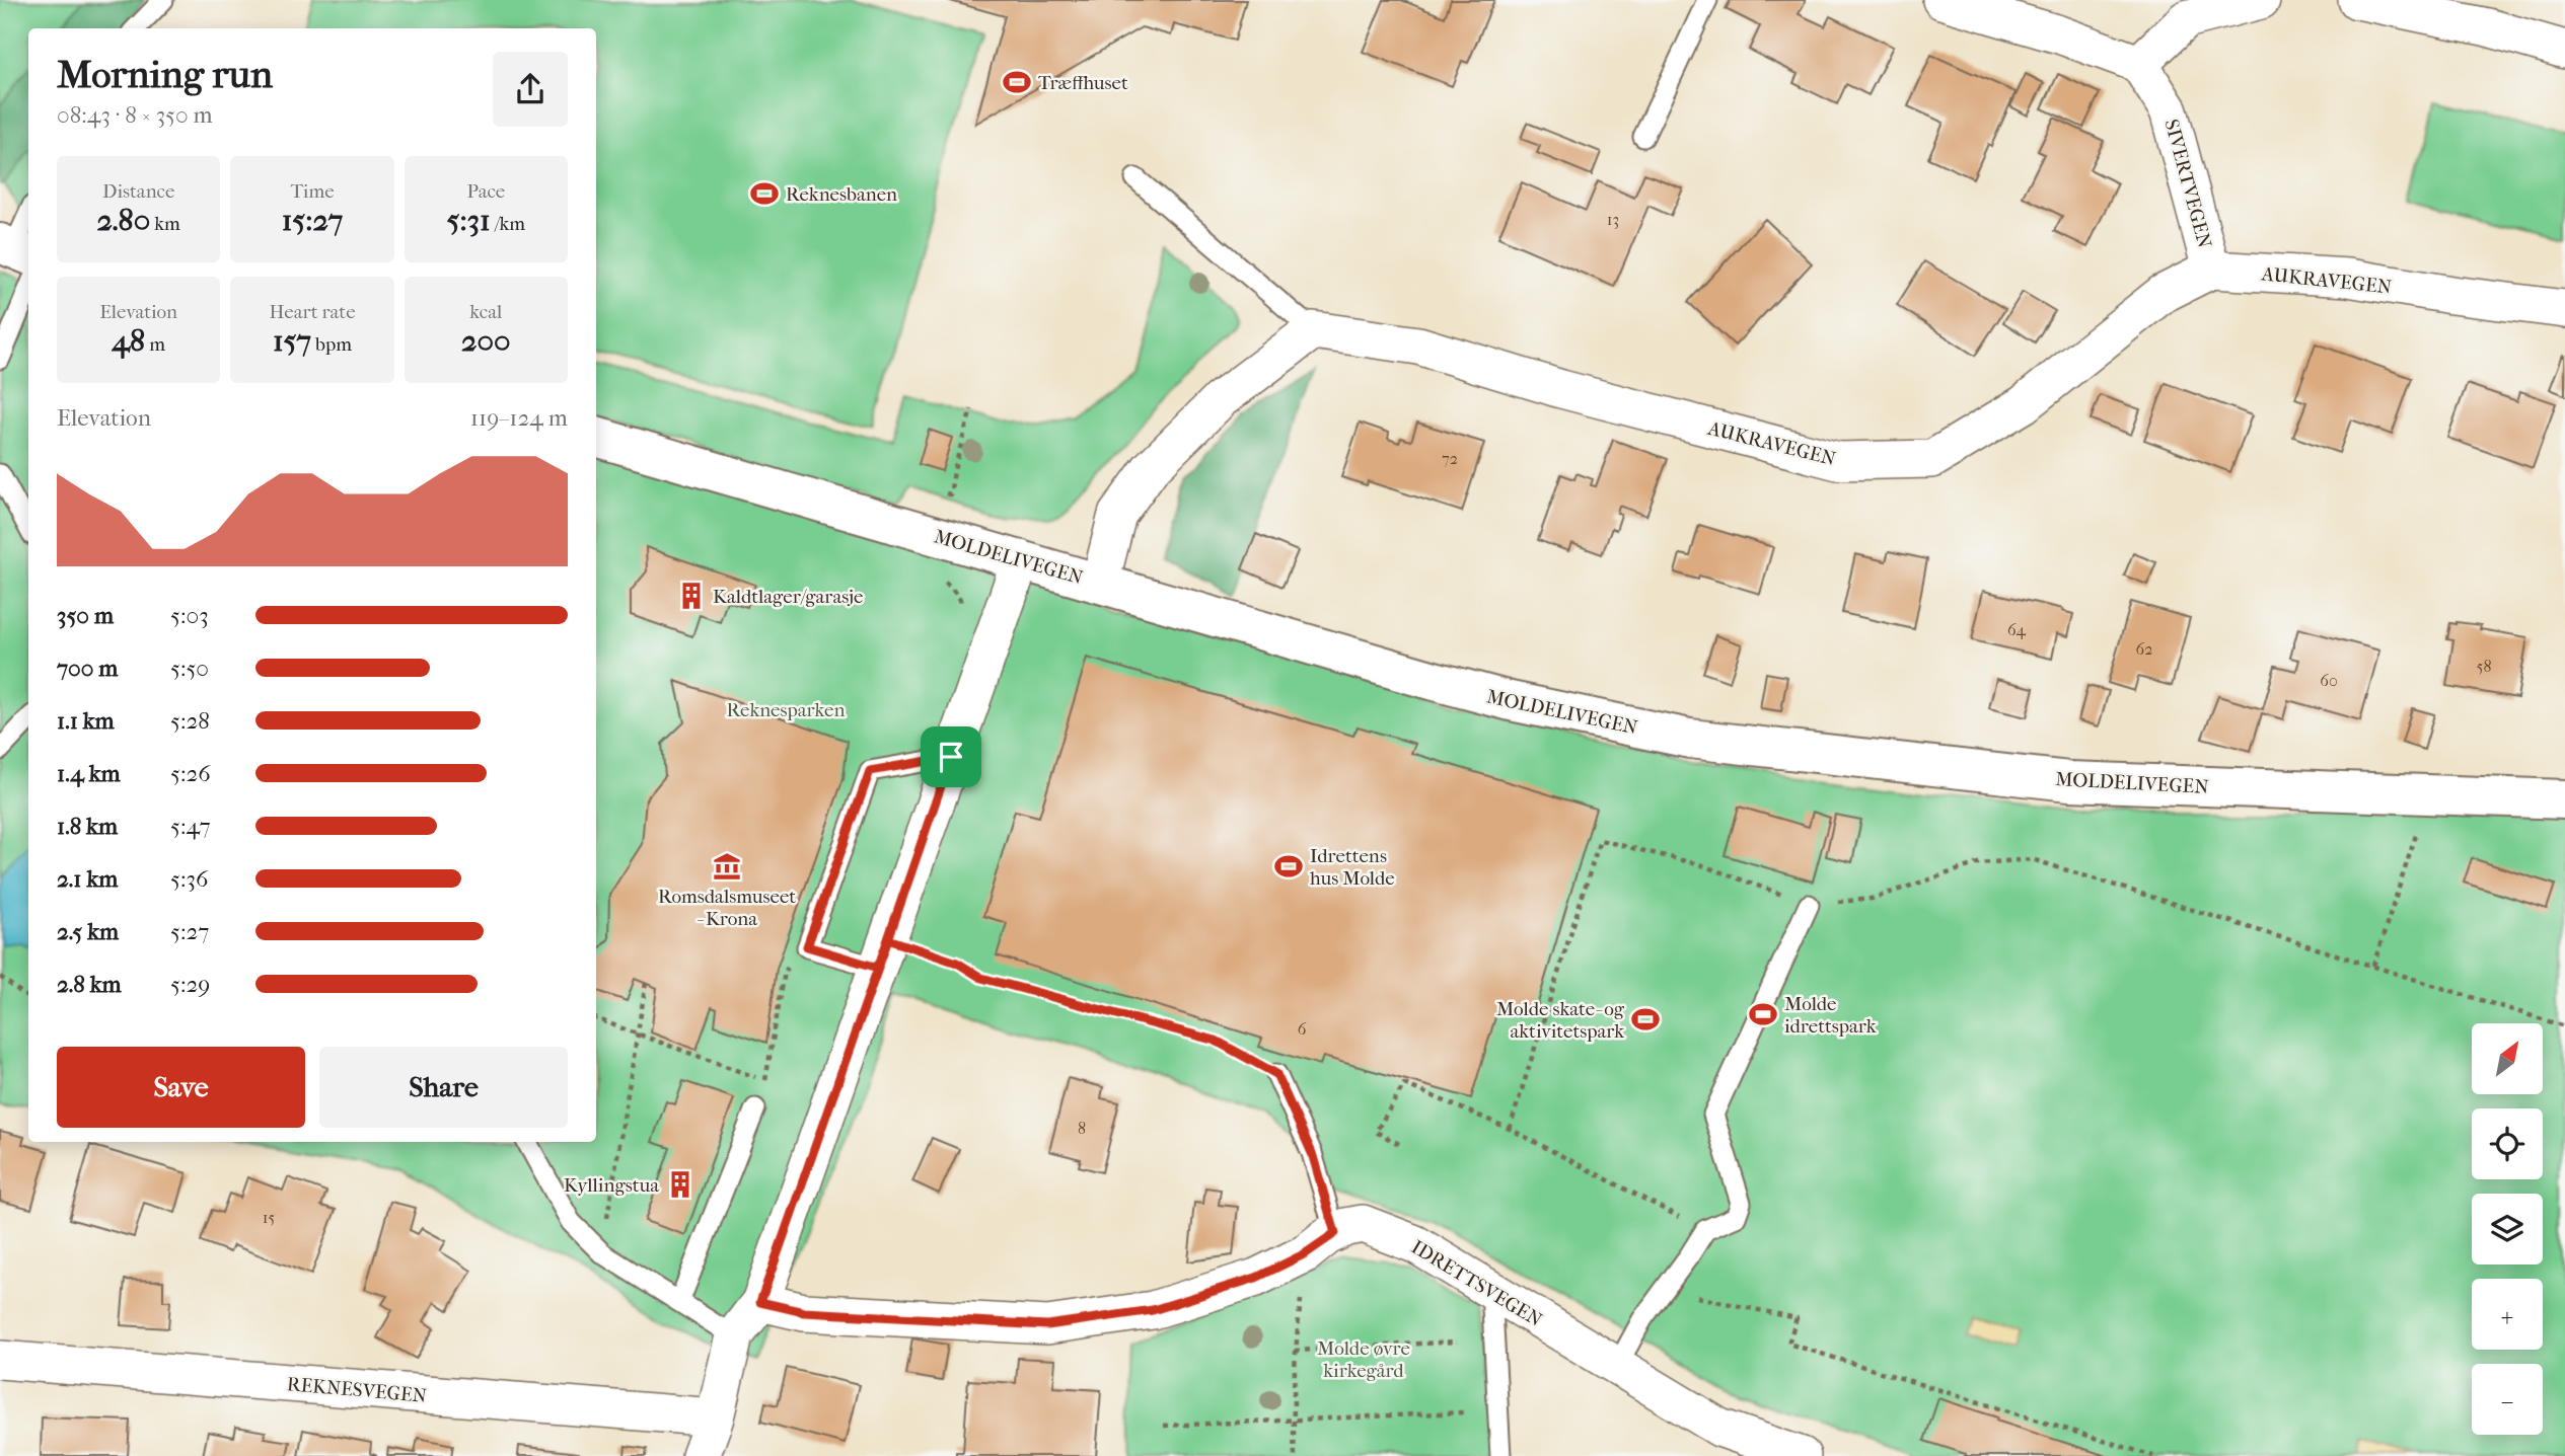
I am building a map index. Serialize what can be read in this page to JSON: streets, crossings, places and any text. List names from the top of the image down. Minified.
{"streets":{"main road":["MOLDELIVEGEN"],"street":["SIVERTVEGEN","AUKRAVEGEN","IDRETTSVEGEN","REKNESVEGEN"]},"crossings":[["SIVERTVEGEN","AUKRAVEGEN"]],"parks":["Reknesparken","Molde øvre kirkegård"],"places":{"sports":["Træffhuset","Reknesbanen","Idrettens hus Molde","Molde idrettspark","Molde skate- og aktivitetspark"],"building":["Kaldtlager/garasje","Kyllingstua"],"museum":["Romsdalsmuseet - Krona"]},"house_numbers":["13","72","64","62","58","60","6","8","15"],"north":"top right","page":{"heading":["Morning run","08:43 · 8 × 350 m"],"stats":[["Distance","2.80 km"],["Time","15:27"],["Pace","5:31 /km"],["Elevation","48 m"],["Heart rate","157 bpm"],["kcal","200"]],"chart":["Elevation","119–124 m"],"list":[{"name":"350 m","note":"5:03"},{"name":"700 m","note":"5:50"},{"name":"1.1 km","note":"5:28"},{"name":"1.4 km","note":"5:26"},{"name":"1.8 km","note":"5:47"},{"name":"2.1 km","note":"5:36"},{"name":"2.5 km","note":"5:27"},{"name":"2.8 km","note":"5:29"}],"map_buttons":["+","−"],"buttons":["Save","Share"]}}
